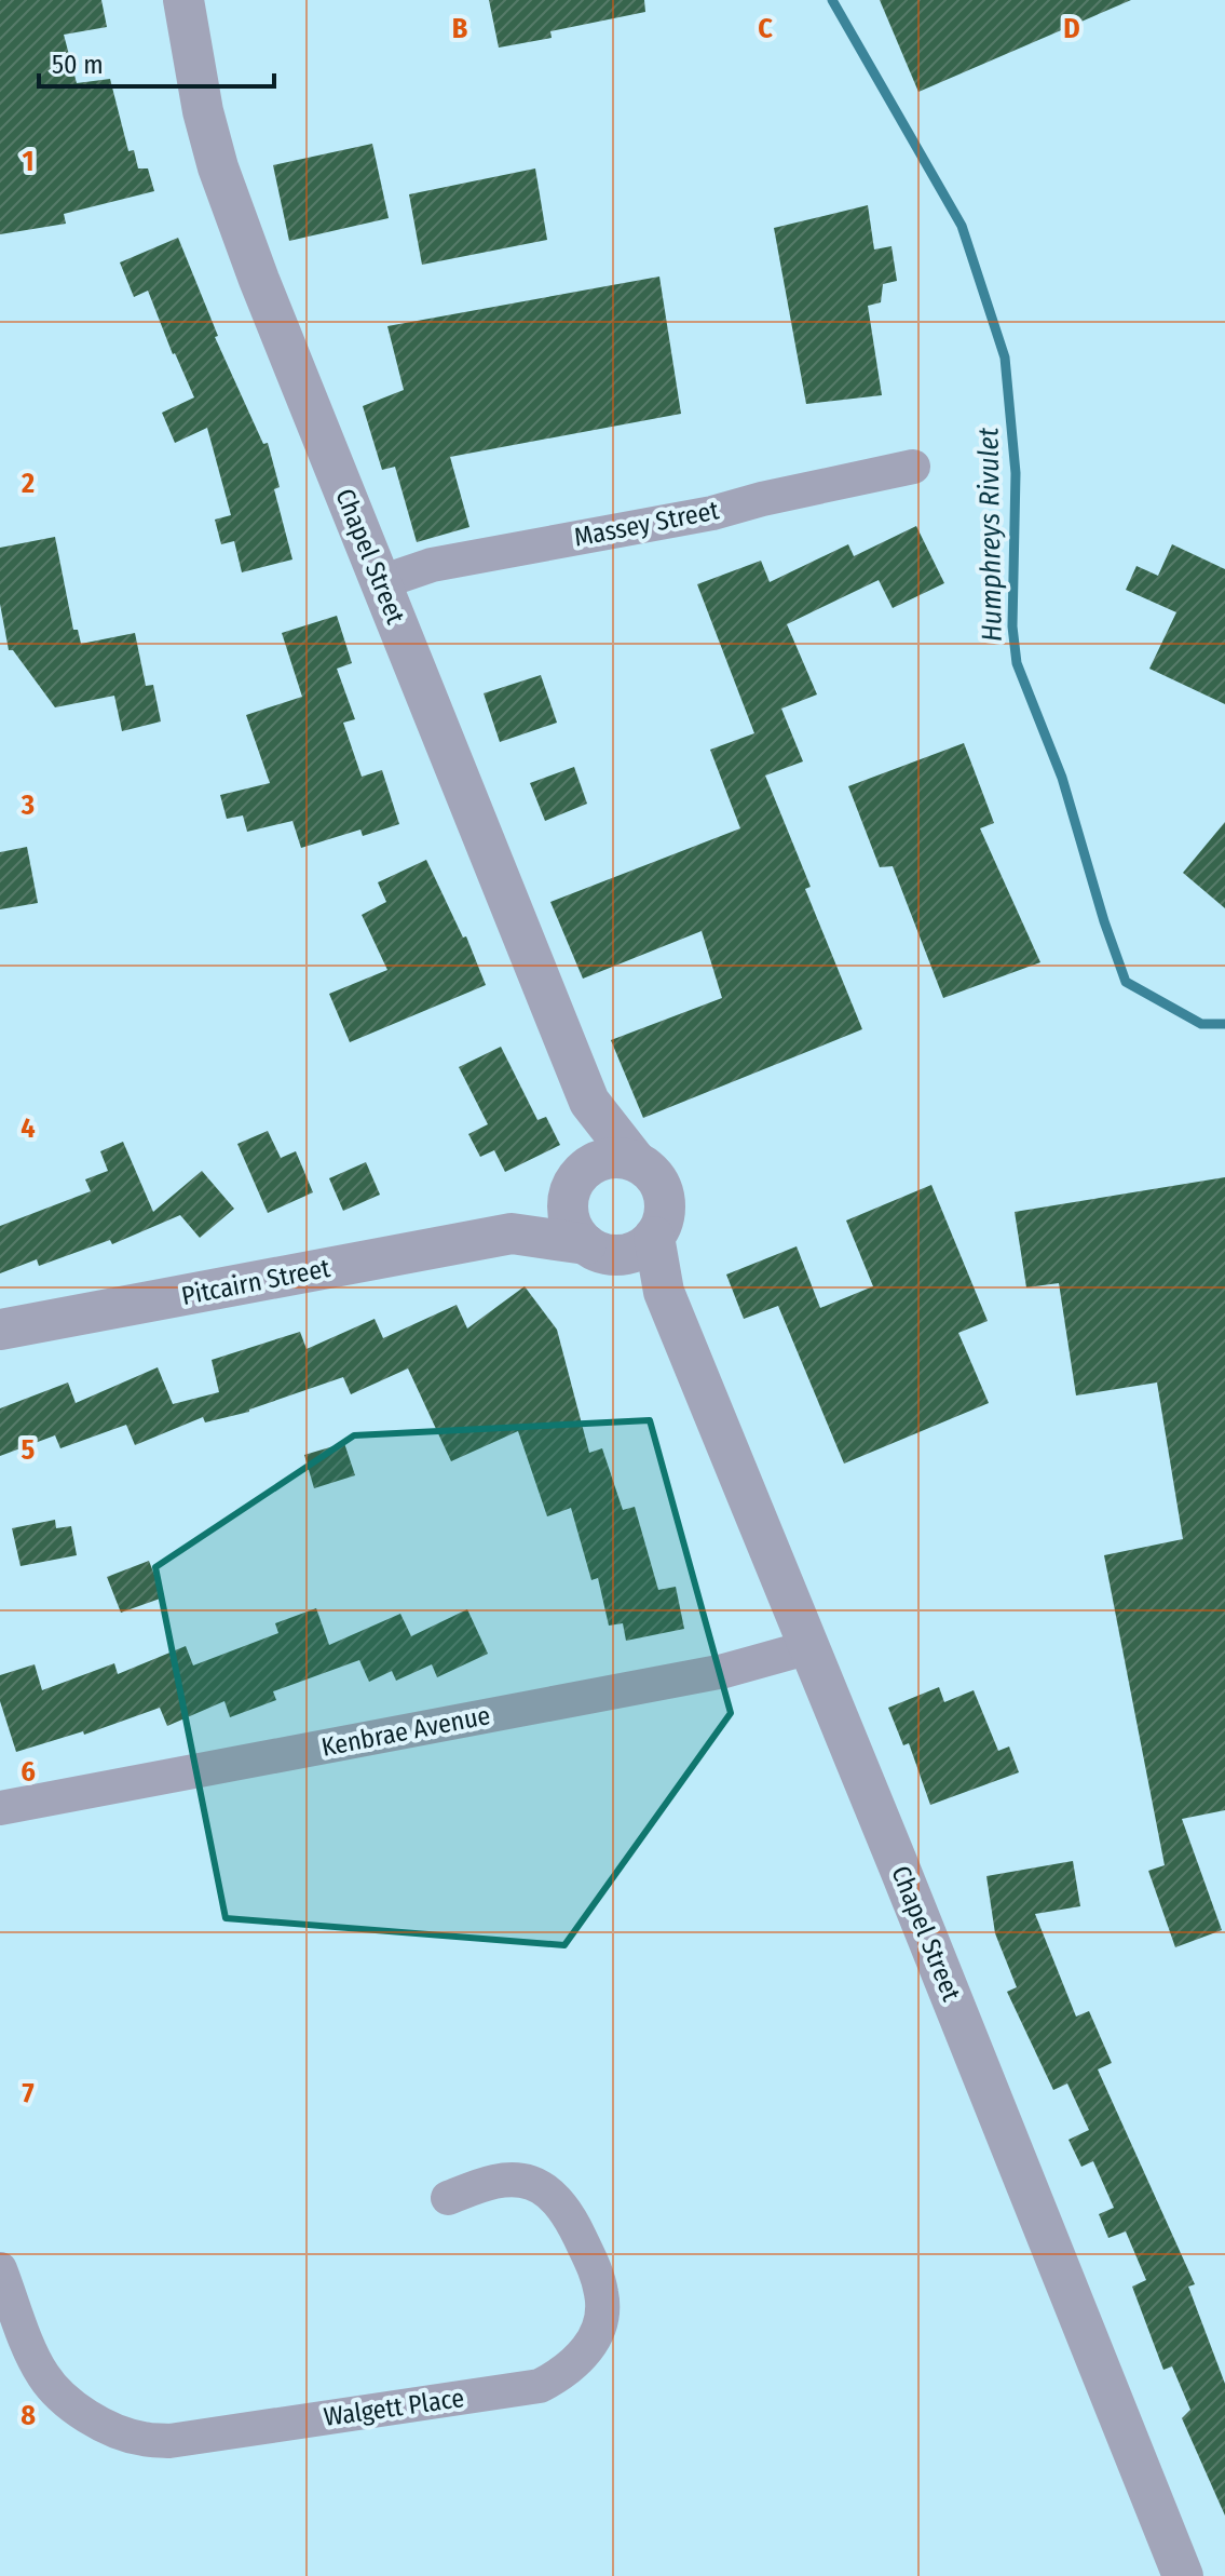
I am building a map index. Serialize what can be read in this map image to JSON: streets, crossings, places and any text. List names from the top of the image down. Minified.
{"streets":{"street":["Massey Street","Chapel Street","Pitcairn Street","Kenbrae Avenue","Walgett Place"]},"crossings":[["Massey Street","Chapel Street"],["Chapel Street","Pitcairn Street"],["Chapel Street","Kenbrae Avenue"]],"water":["Humphreys Rivulet"],"scale_bar":"50 m","grid":{"columns":["B","C","D"],"rows":["1","2","3","4","5","6","7","8"]}}
